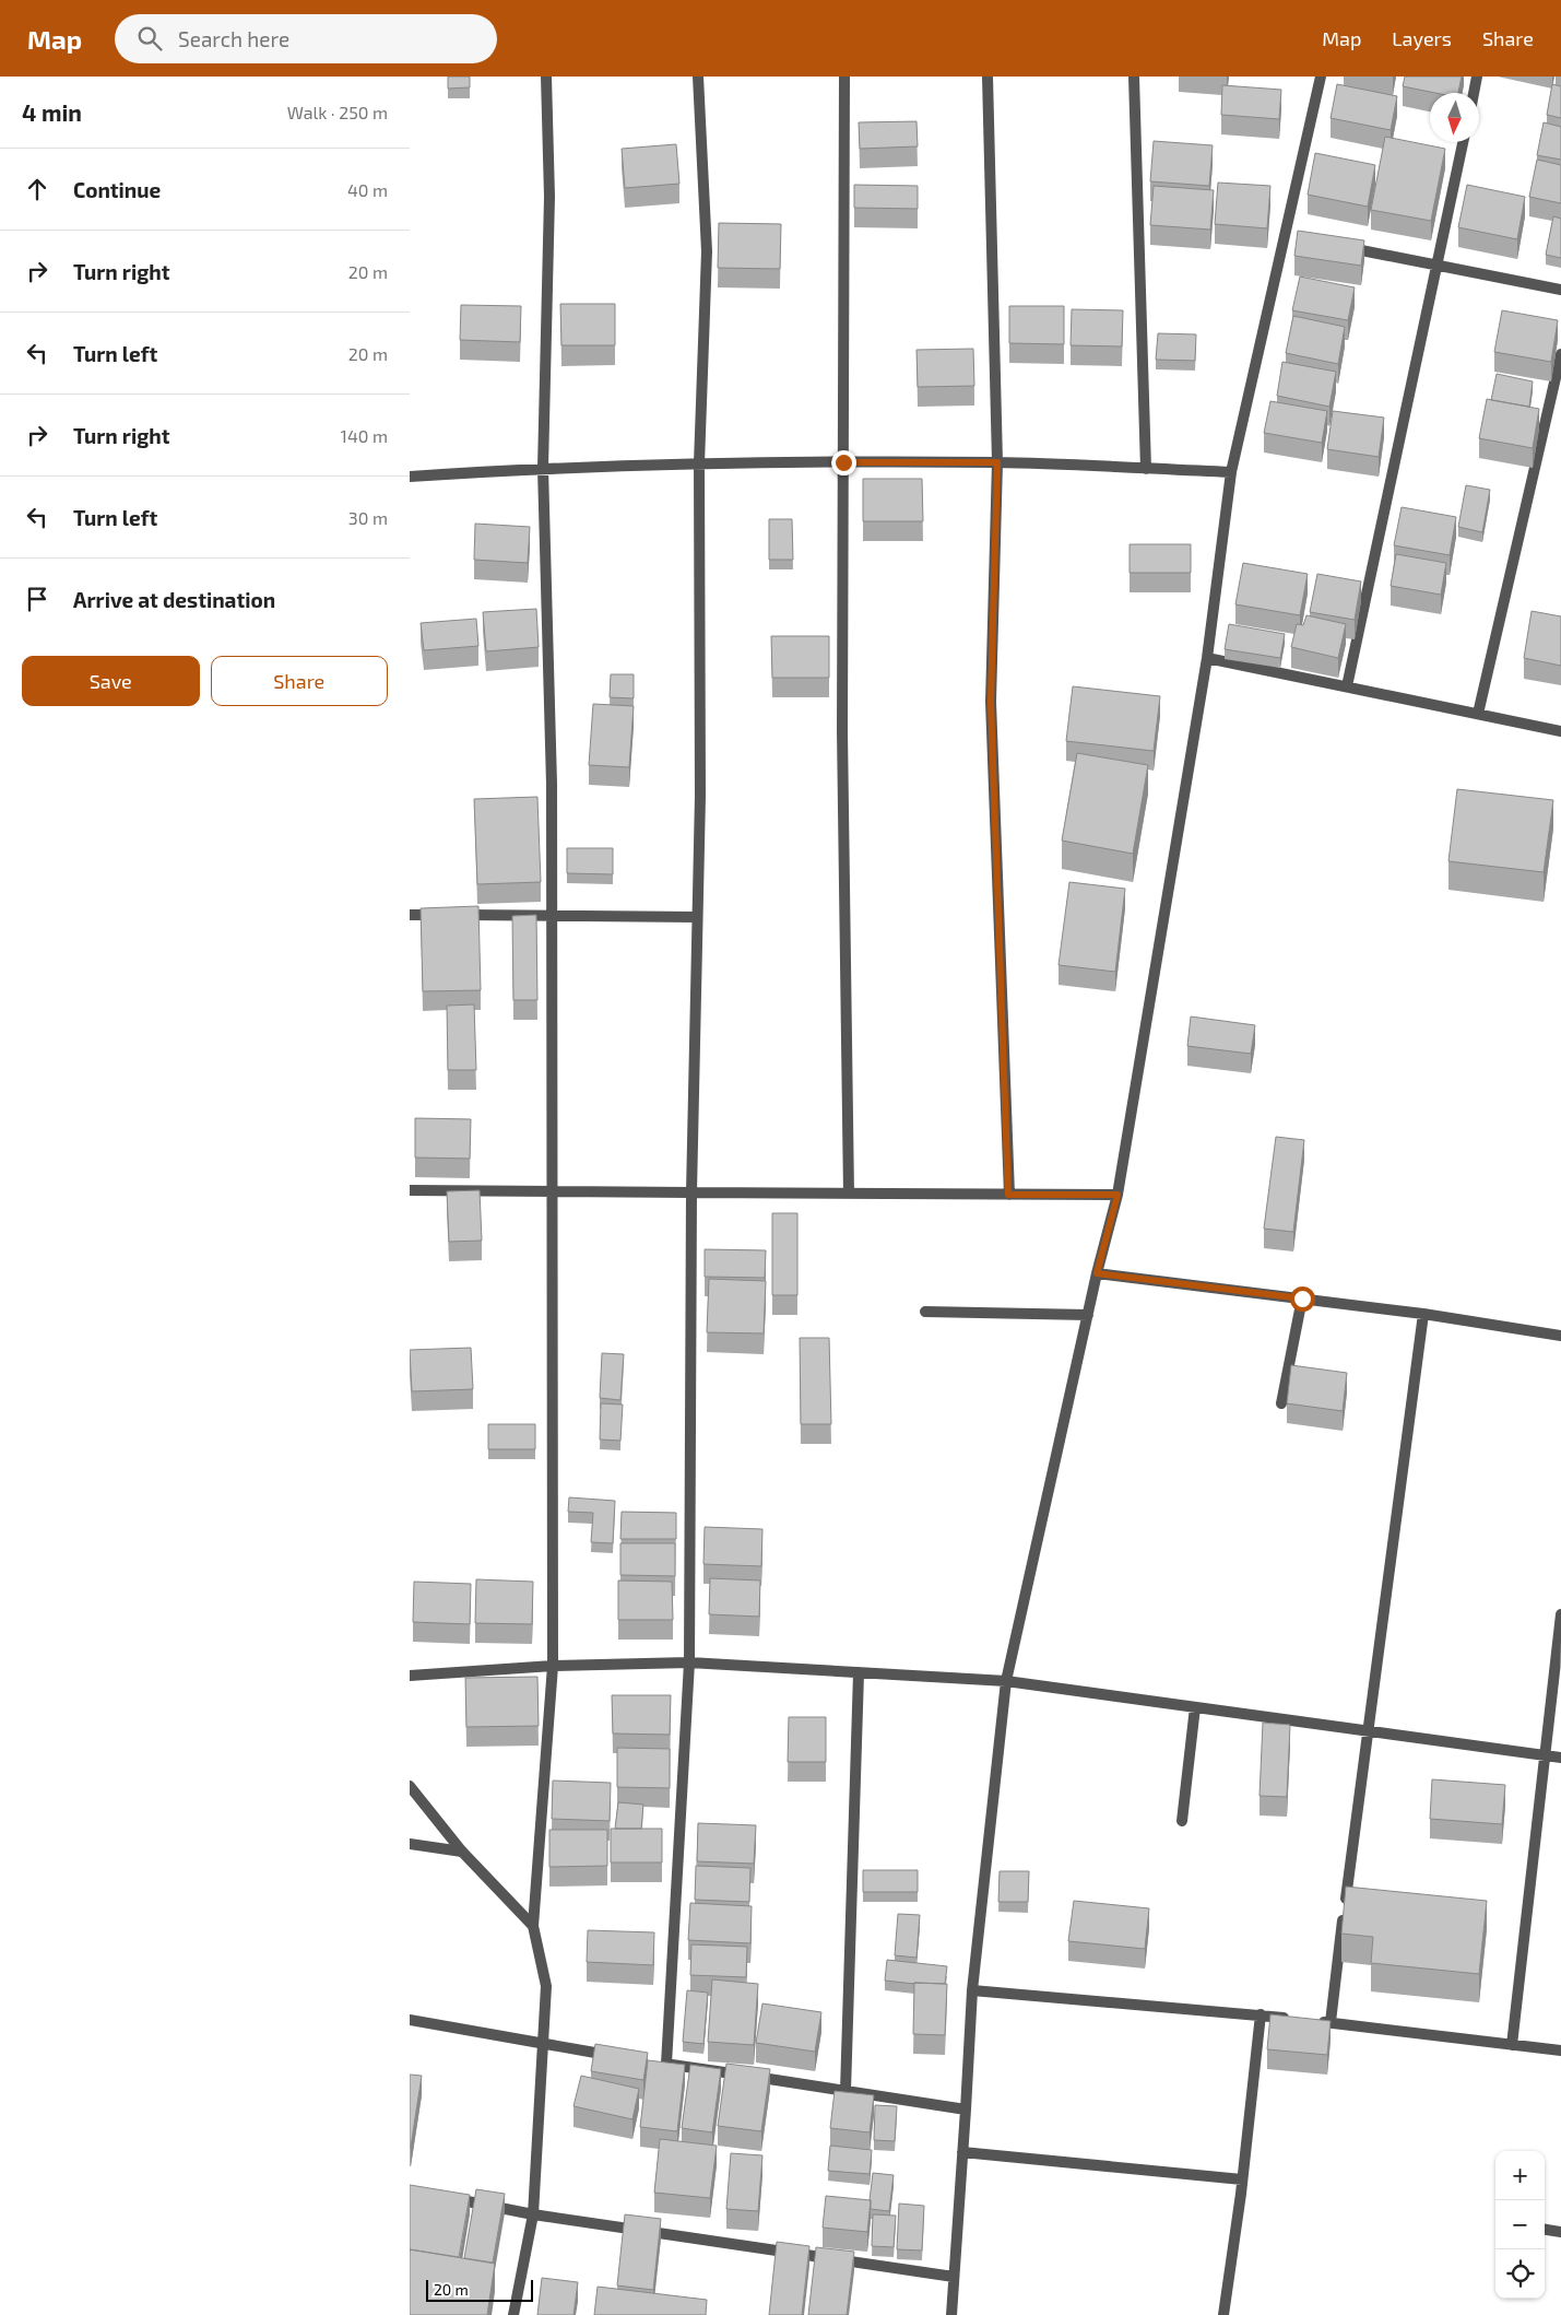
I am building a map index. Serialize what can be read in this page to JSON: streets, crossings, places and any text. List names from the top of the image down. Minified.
{"scale_bar":"20 m","north":"bottom","page":{"header":"Map","search":"Search here","nav":["Map","Layers","Share"],"heading":["4 min","Walk · 250 m"],"list":[["Continue","40 m"],["Turn right","20 m"],["Turn left","20 m"],["Turn right","140 m"],["Turn left","30 m"],"Arrive at destination"],"buttons":["Save","Share"],"map_buttons":["+","−"],"scale":"20 m"}}
